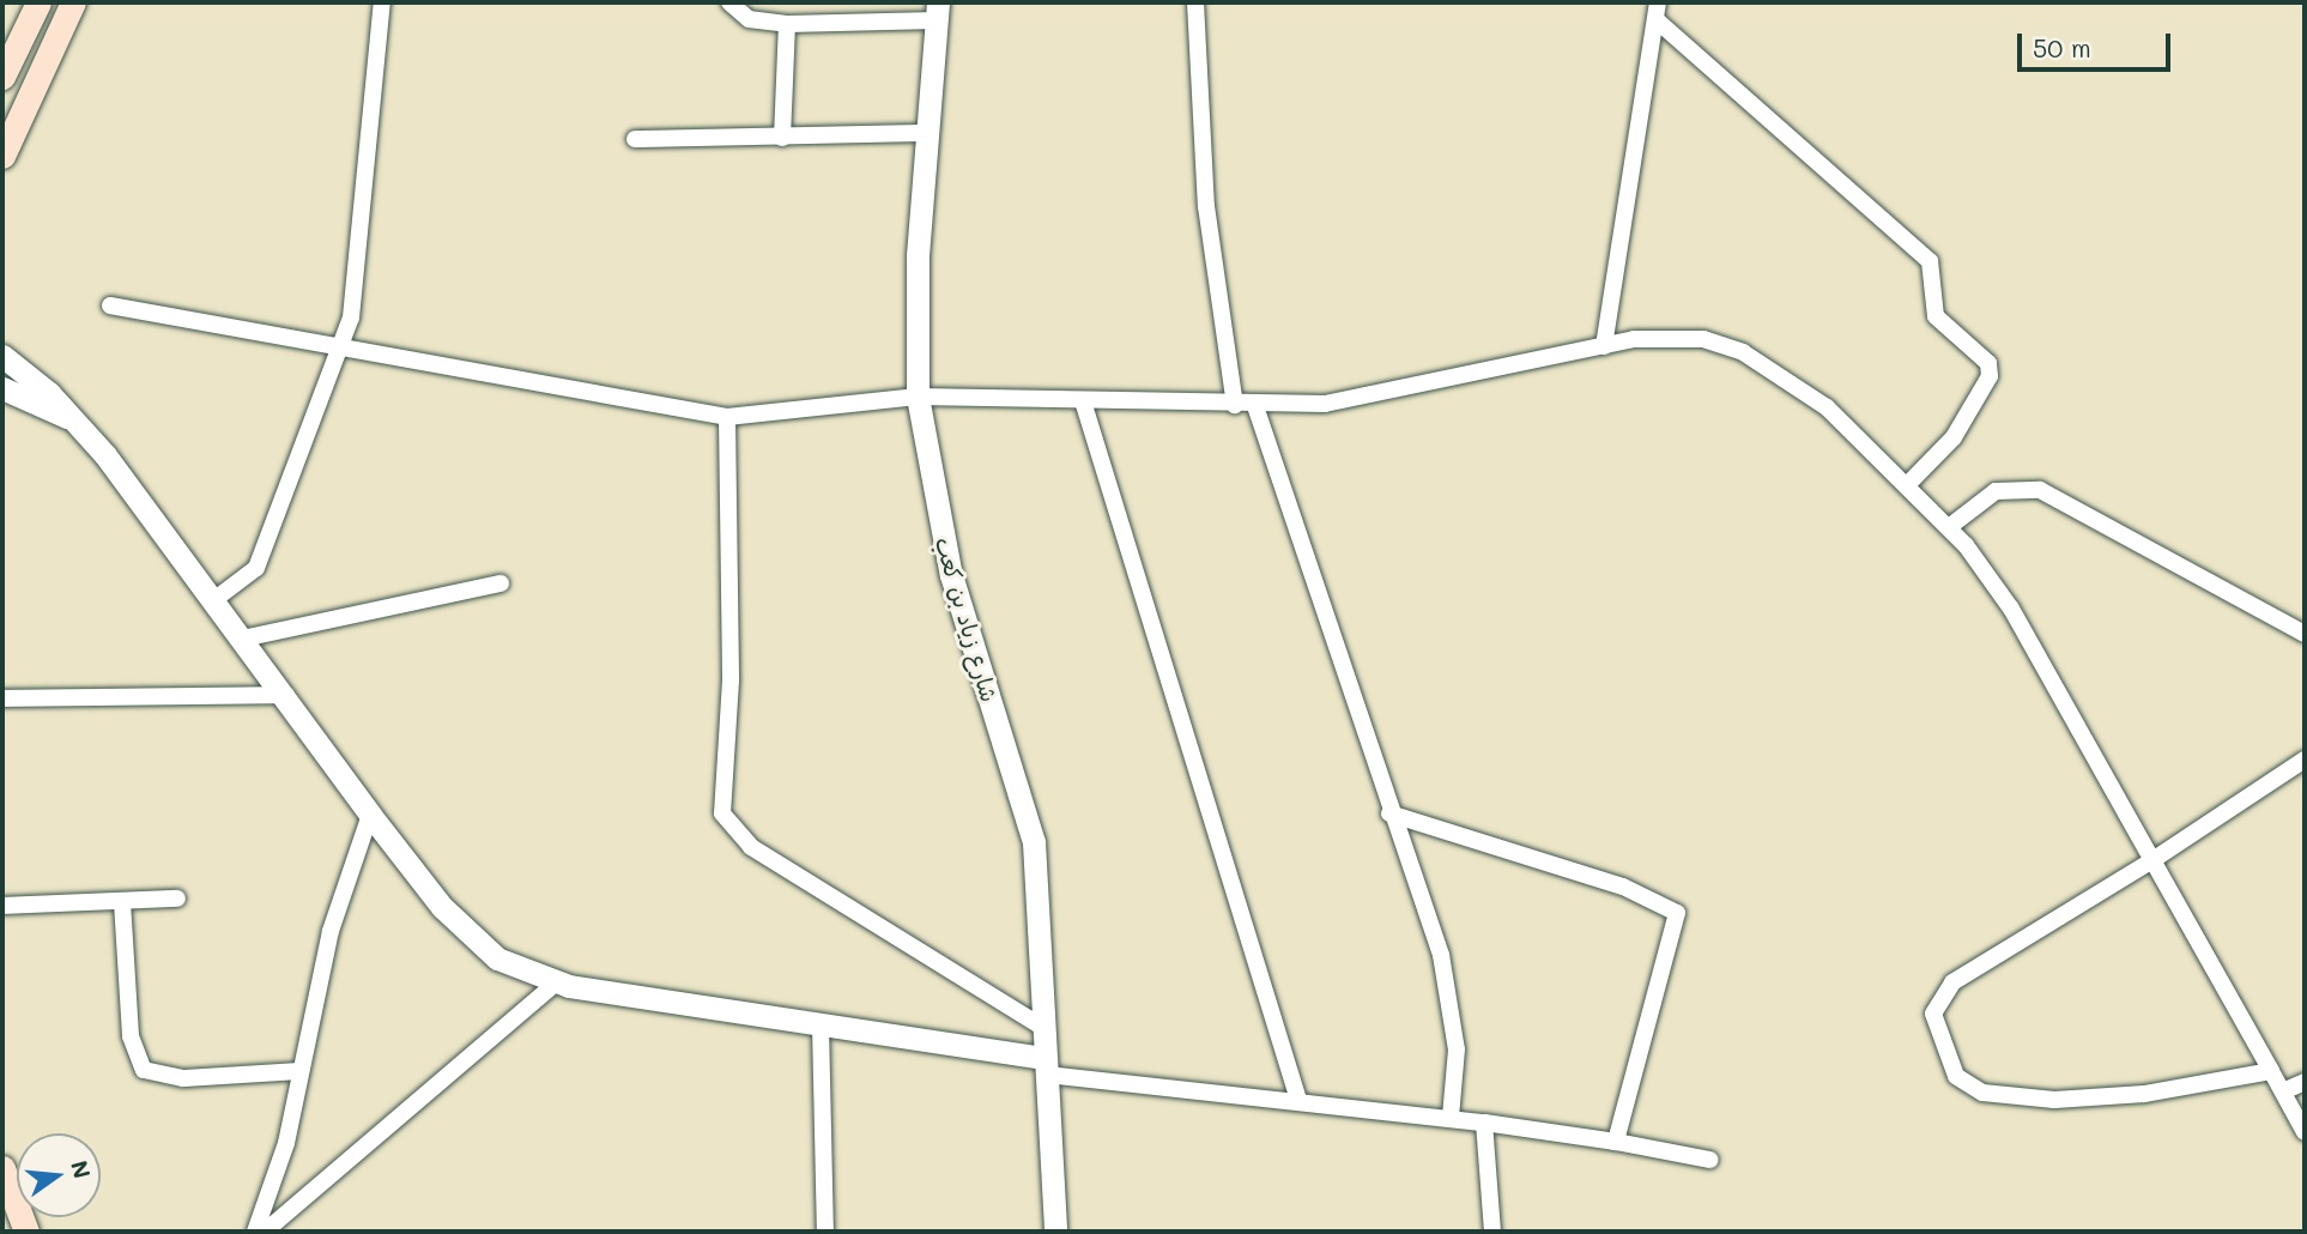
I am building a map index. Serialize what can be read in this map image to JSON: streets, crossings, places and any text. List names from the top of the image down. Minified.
{"streets":{"street":["شارع زياد بن كعب"]},"scale_bar":"50 m","north":"right"}
